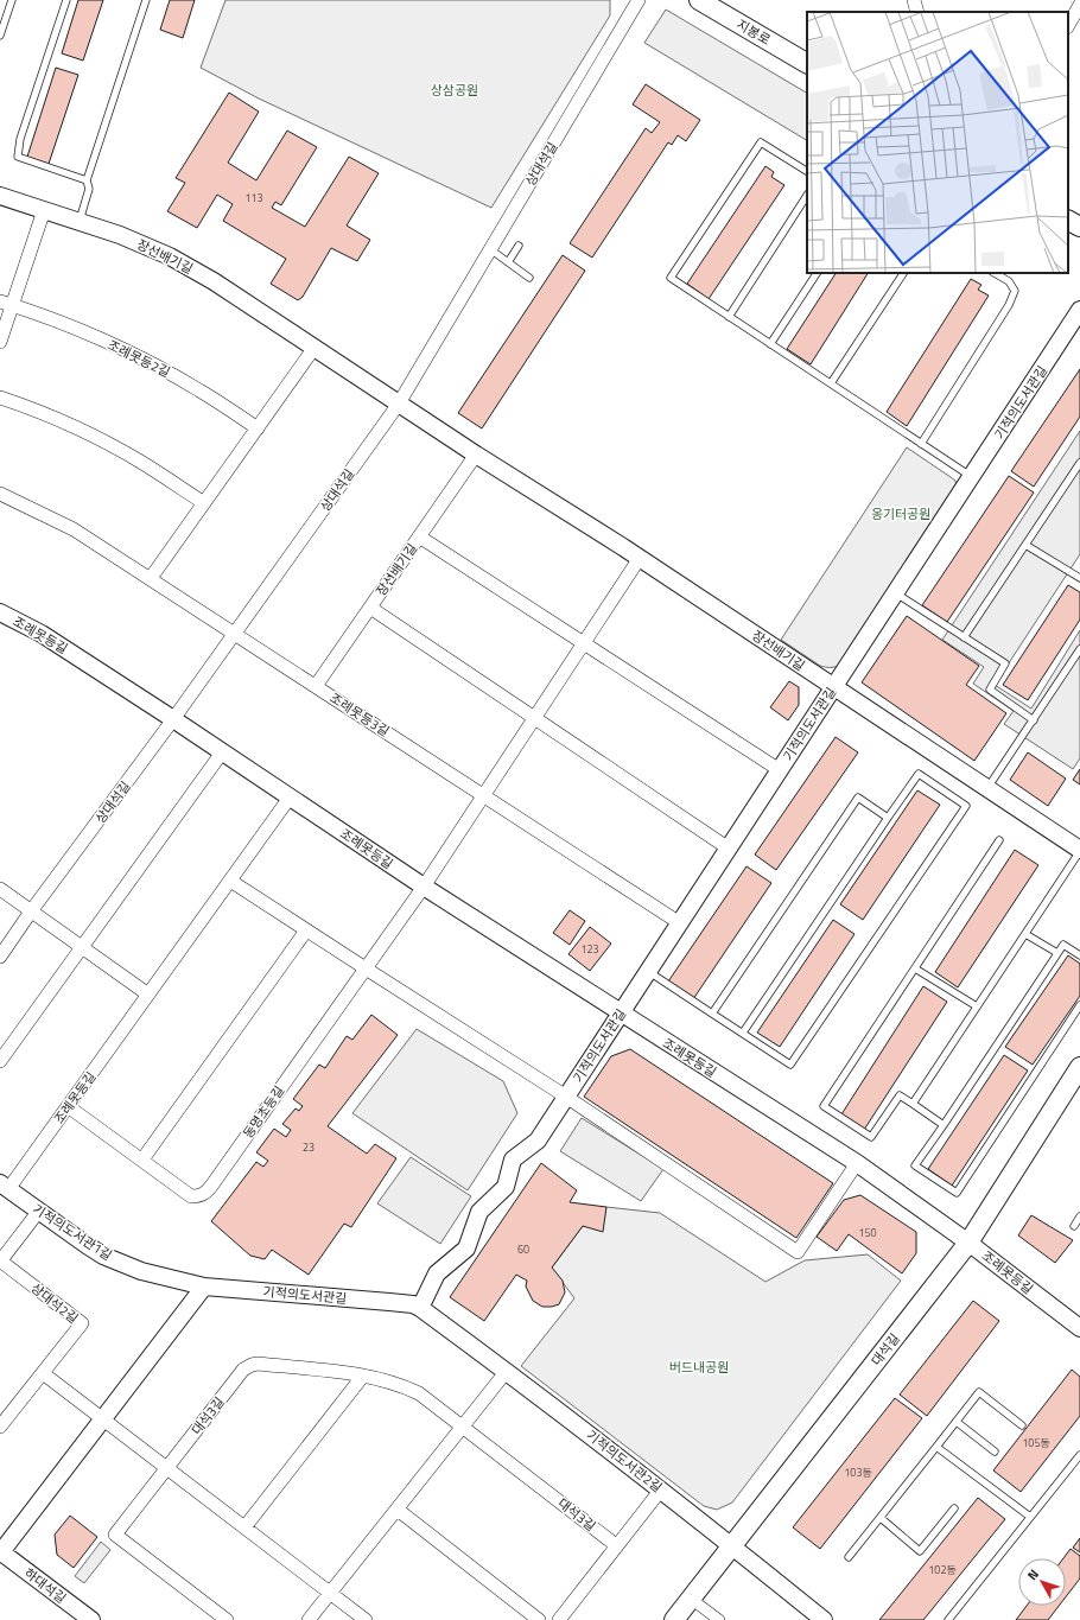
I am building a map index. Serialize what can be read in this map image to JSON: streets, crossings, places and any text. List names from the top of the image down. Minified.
{"streets":{"main road":["지봉로","대석길"],"street":["상대석길","장선배기길","조례못등2길","기적의도서관길","조례못등길","조례못등3길","동명초등길","기적의도서관1길","상대석2길","대석3길","기적의도서관2길","하대석길"]},"crossings":[["상대석길","장선배기길"],["상대석길","조례못등길"],["상대석길","조례못등3길"],["장선배기길","기적의도서관길"],["장선배기길","조례못등3길"],["기적의도서관길","조례못등길"],["기적의도서관길","조례못등3길"],["기적의도서관길","기적의도서관1길"],["기적의도서관길","기적의도서관2길"],["조례못등길","동명초등길"],["조례못등길","기적의도서관1길"],["조례못등길","대석길"],["대석길","기적의도서관2길"]],"parks":["상삼공원","옹기터공원","버드내공원"],"house_numbers":["113","123","23","150","60","105동","103동","102동"],"north":"top left"}
